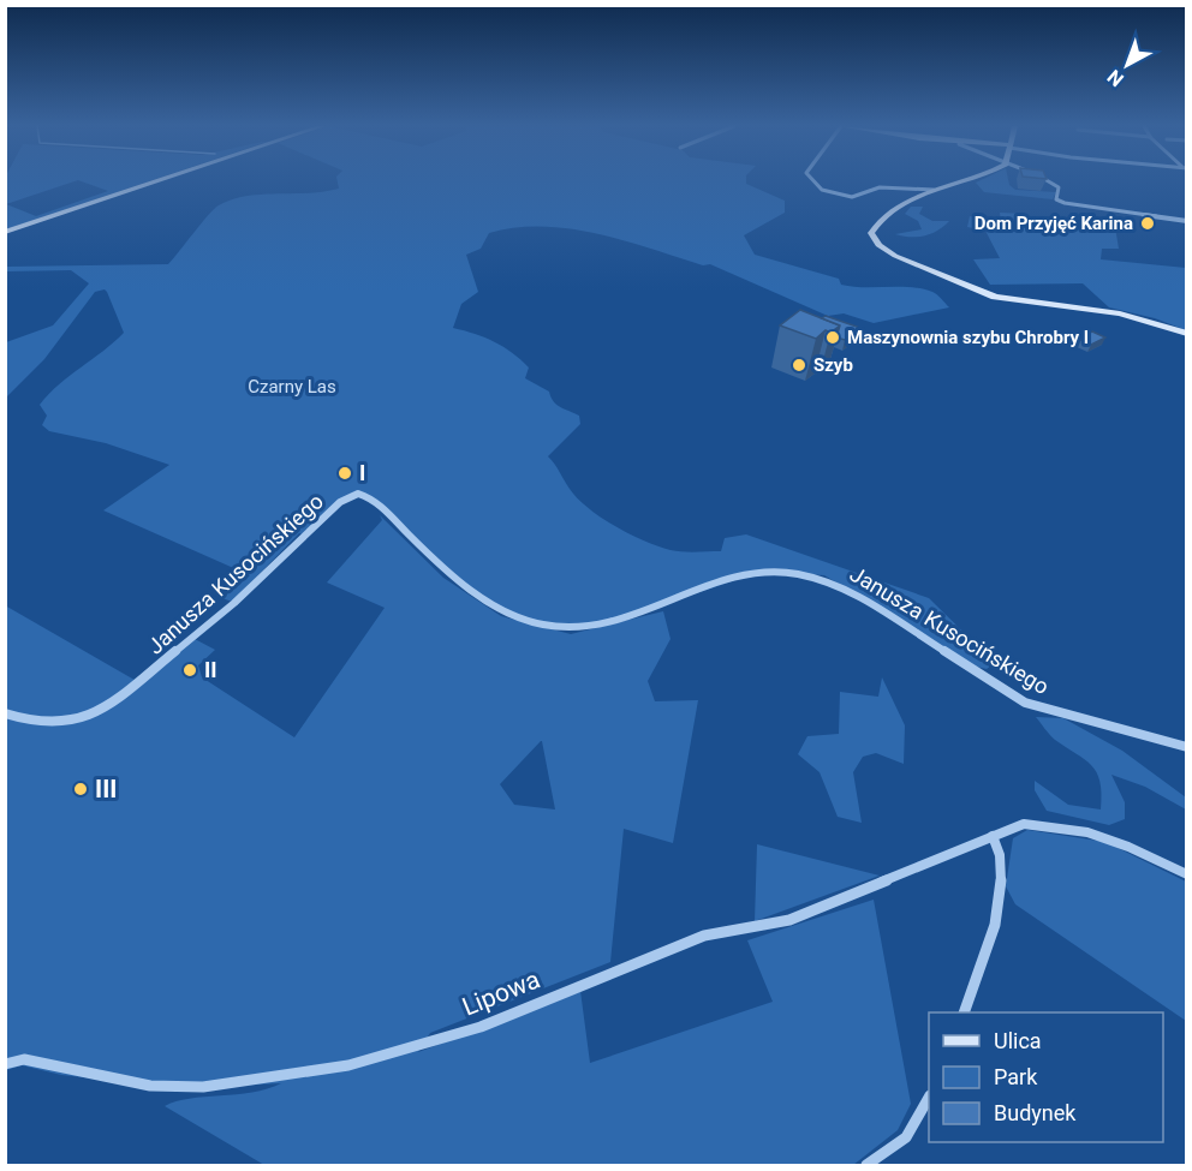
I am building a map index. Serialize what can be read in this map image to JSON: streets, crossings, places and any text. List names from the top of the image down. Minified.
{"streets":{"street":["Janusza Kusocińskiego","Lipowa"]},"parks":["Czarny Las"],"places":["Dom Przyjęć Karina","Maszynownia szybu Chrobry I","Szyb","I","II","III"],"legend":["Ulica","Park","Budynek"],"north":"bottom left"}
